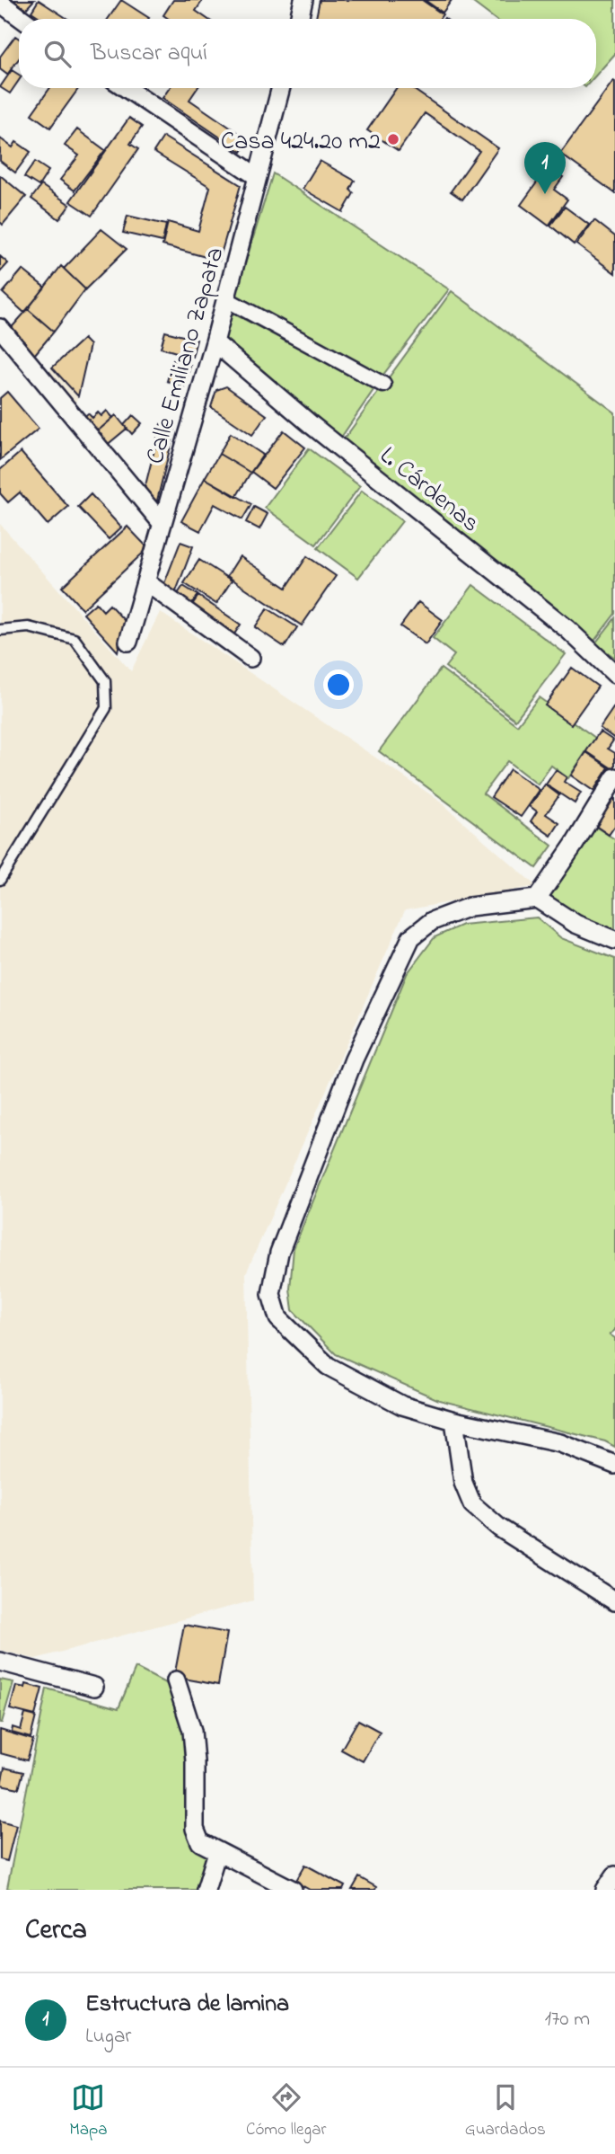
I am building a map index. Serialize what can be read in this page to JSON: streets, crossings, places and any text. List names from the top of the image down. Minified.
{"streets":{"street":["Calle Emiliano Zapata","L. Cárdenas"]},"crossings":[["Calle Emiliano Zapata","L. Cárdenas"]],"places":["Casa 424.20 m2"],"page":{"search":"Buscar aquí","pins":"1","heading":"Cerca","list":[{"mark":"1","name":"Estructura de lamina","note":"Lugar","value":"170 m"}],"nav":["Mapa","Cómo llegar","Guardados"]}}
